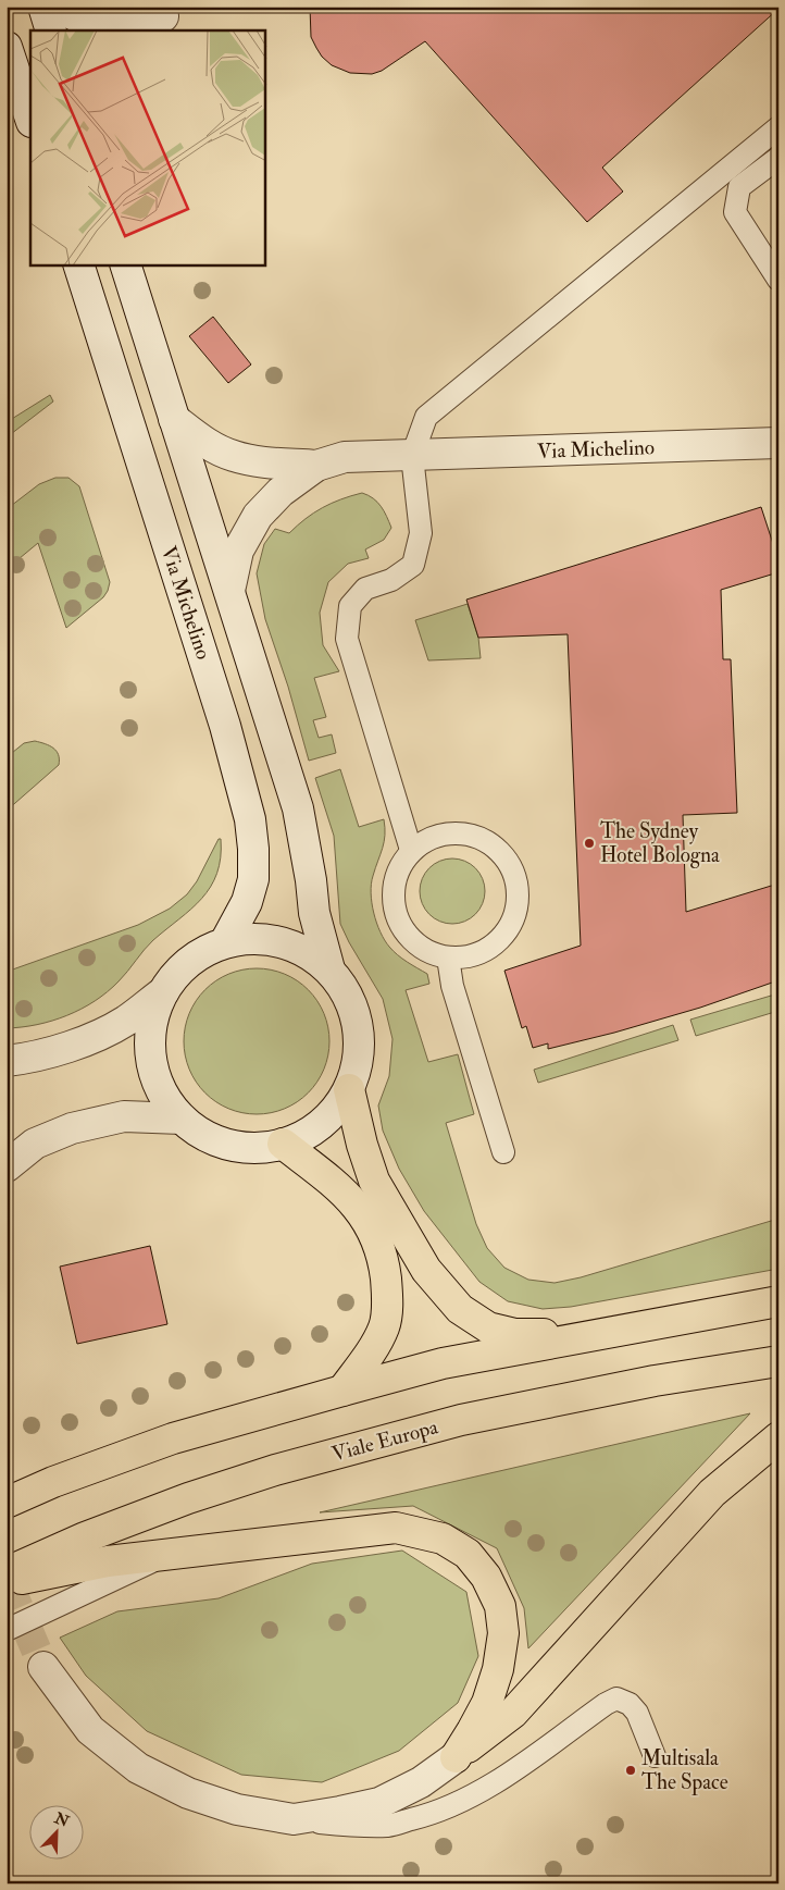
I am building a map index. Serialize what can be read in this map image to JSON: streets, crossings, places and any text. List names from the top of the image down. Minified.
{"streets":{"main road":["Viale Europa"],"street":["Via Michelino"]},"places":["The Sydney Hotel Bologna","Multisala The Space"],"north":"top right"}
